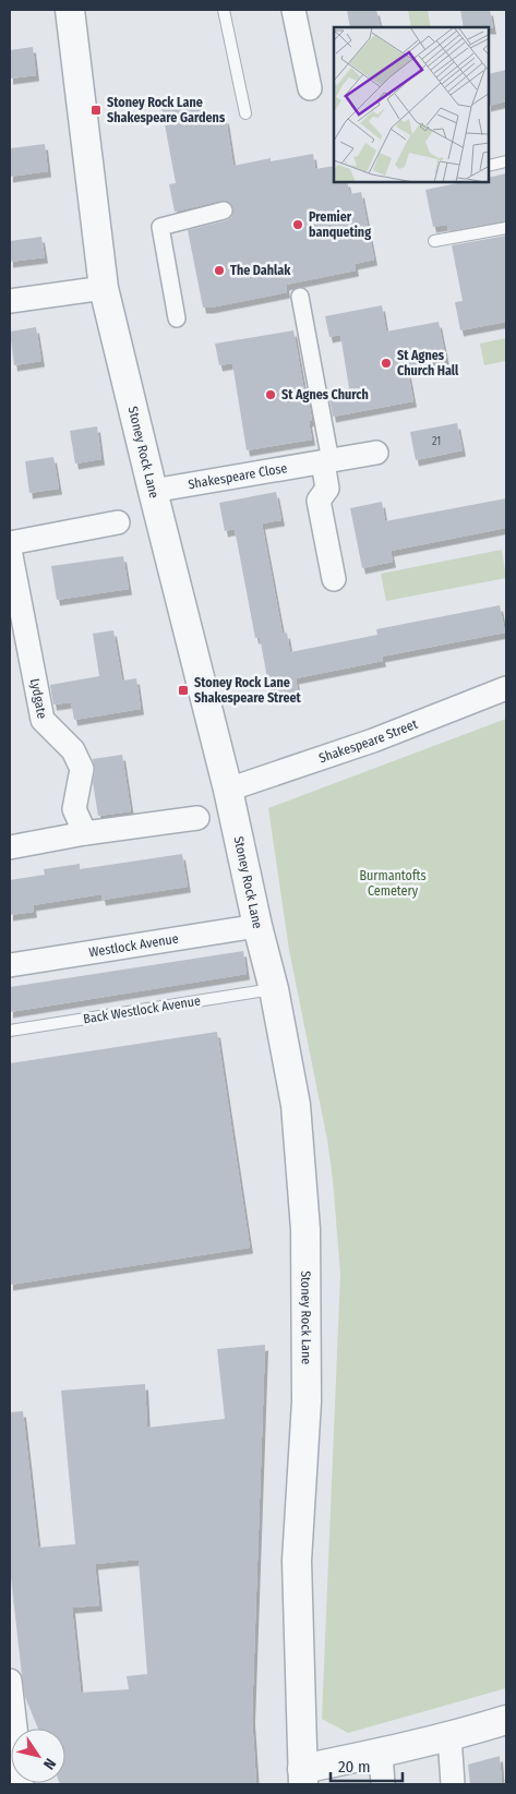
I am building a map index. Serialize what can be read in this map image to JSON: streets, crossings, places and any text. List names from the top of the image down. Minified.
{"streets":{"street":["Stoney Rock Lane","Shakespeare Close","Lydgate","Shakespeare Street","Westlock Avenue"],"lane":["Back Westlock Avenue"]},"crossings":[["Stoney Rock Lane","Shakespeare Close"],["Stoney Rock Lane","Shakespeare Street"],["Stoney Rock Lane","Westlock Avenue"],["Stoney Rock Lane","Back Westlock Avenue"]],"parks":["Burmantofts Cemetery"],"places":{"transit":["Stoney Rock Lane Shakespeare Gardens","Stoney Rock Lane Shakespeare Street"],"other":["Premier banqueting","The Dahlak","St Agnes Church Hall","St Agnes Church"]},"house_numbers":["21"],"scale_bar":"20 m","north":"bottom right"}
